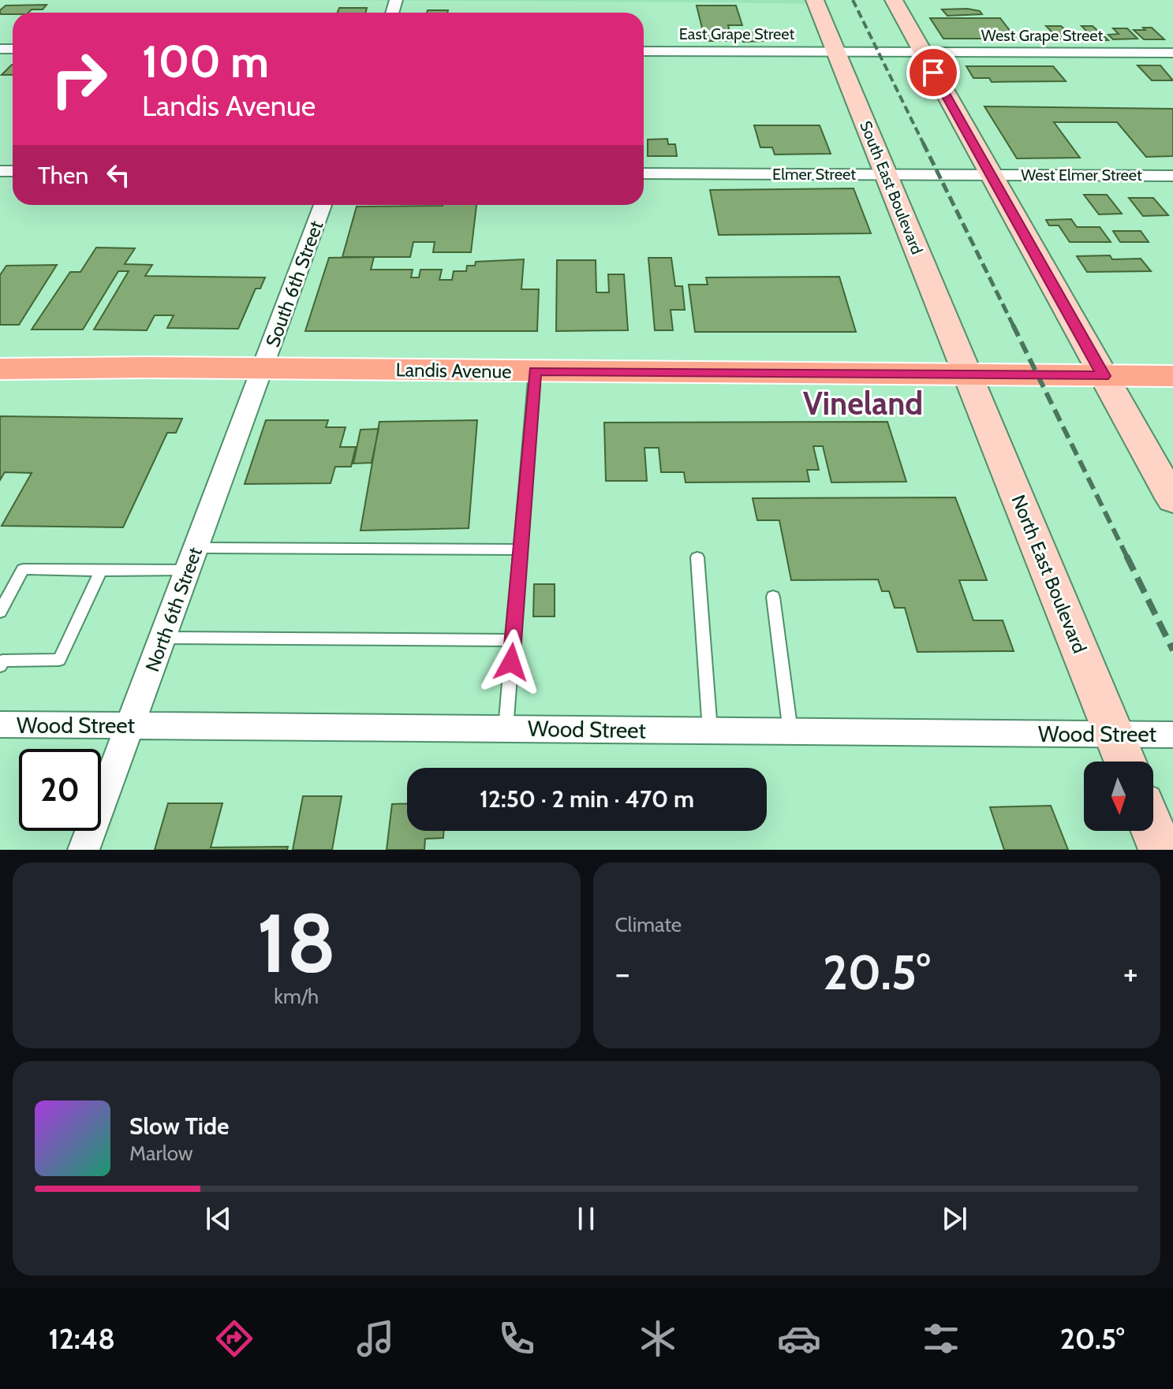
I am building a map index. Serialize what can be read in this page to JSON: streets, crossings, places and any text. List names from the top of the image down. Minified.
{"streets":{"main road":["South East Boulevard","Landis Avenue","North East Boulevard"],"street":["East Grape Street","West Grape Street","Elmer Street","West Elmer Street","South 6th Street","North 6th Street","Wood Street"]},"crossings":[["East Grape Street","West Grape Street"],["East Grape Street","South East Boulevard"],["West Grape Street","South East Boulevard"],["Elmer Street","West Elmer Street"],["Elmer Street","South East Boulevard"],["South East Boulevard","Landis Avenue"],["South East Boulevard","North East Boulevard"],["South 6th Street","Landis Avenue"],["South 6th Street","North 6th Street"],["Landis Avenue","North East Boulevard"],["Landis Avenue","North 6th Street"],["North East Boulevard","Wood Street"],["North 6th Street","Wood Street"]],"districts":["Vineland"],"north":"bottom","page":{"turn":["100 m","Landis Avenue"],"then":"Then","limit":"20","trip":"12:50 · 2 min · 470 m","tile":[["18","km/h"],"Climate"],"heat":["−","20.5°","+"],"song":["Slow Tide","Marlow"],"tabs":["12:48","20.5°"]}}
